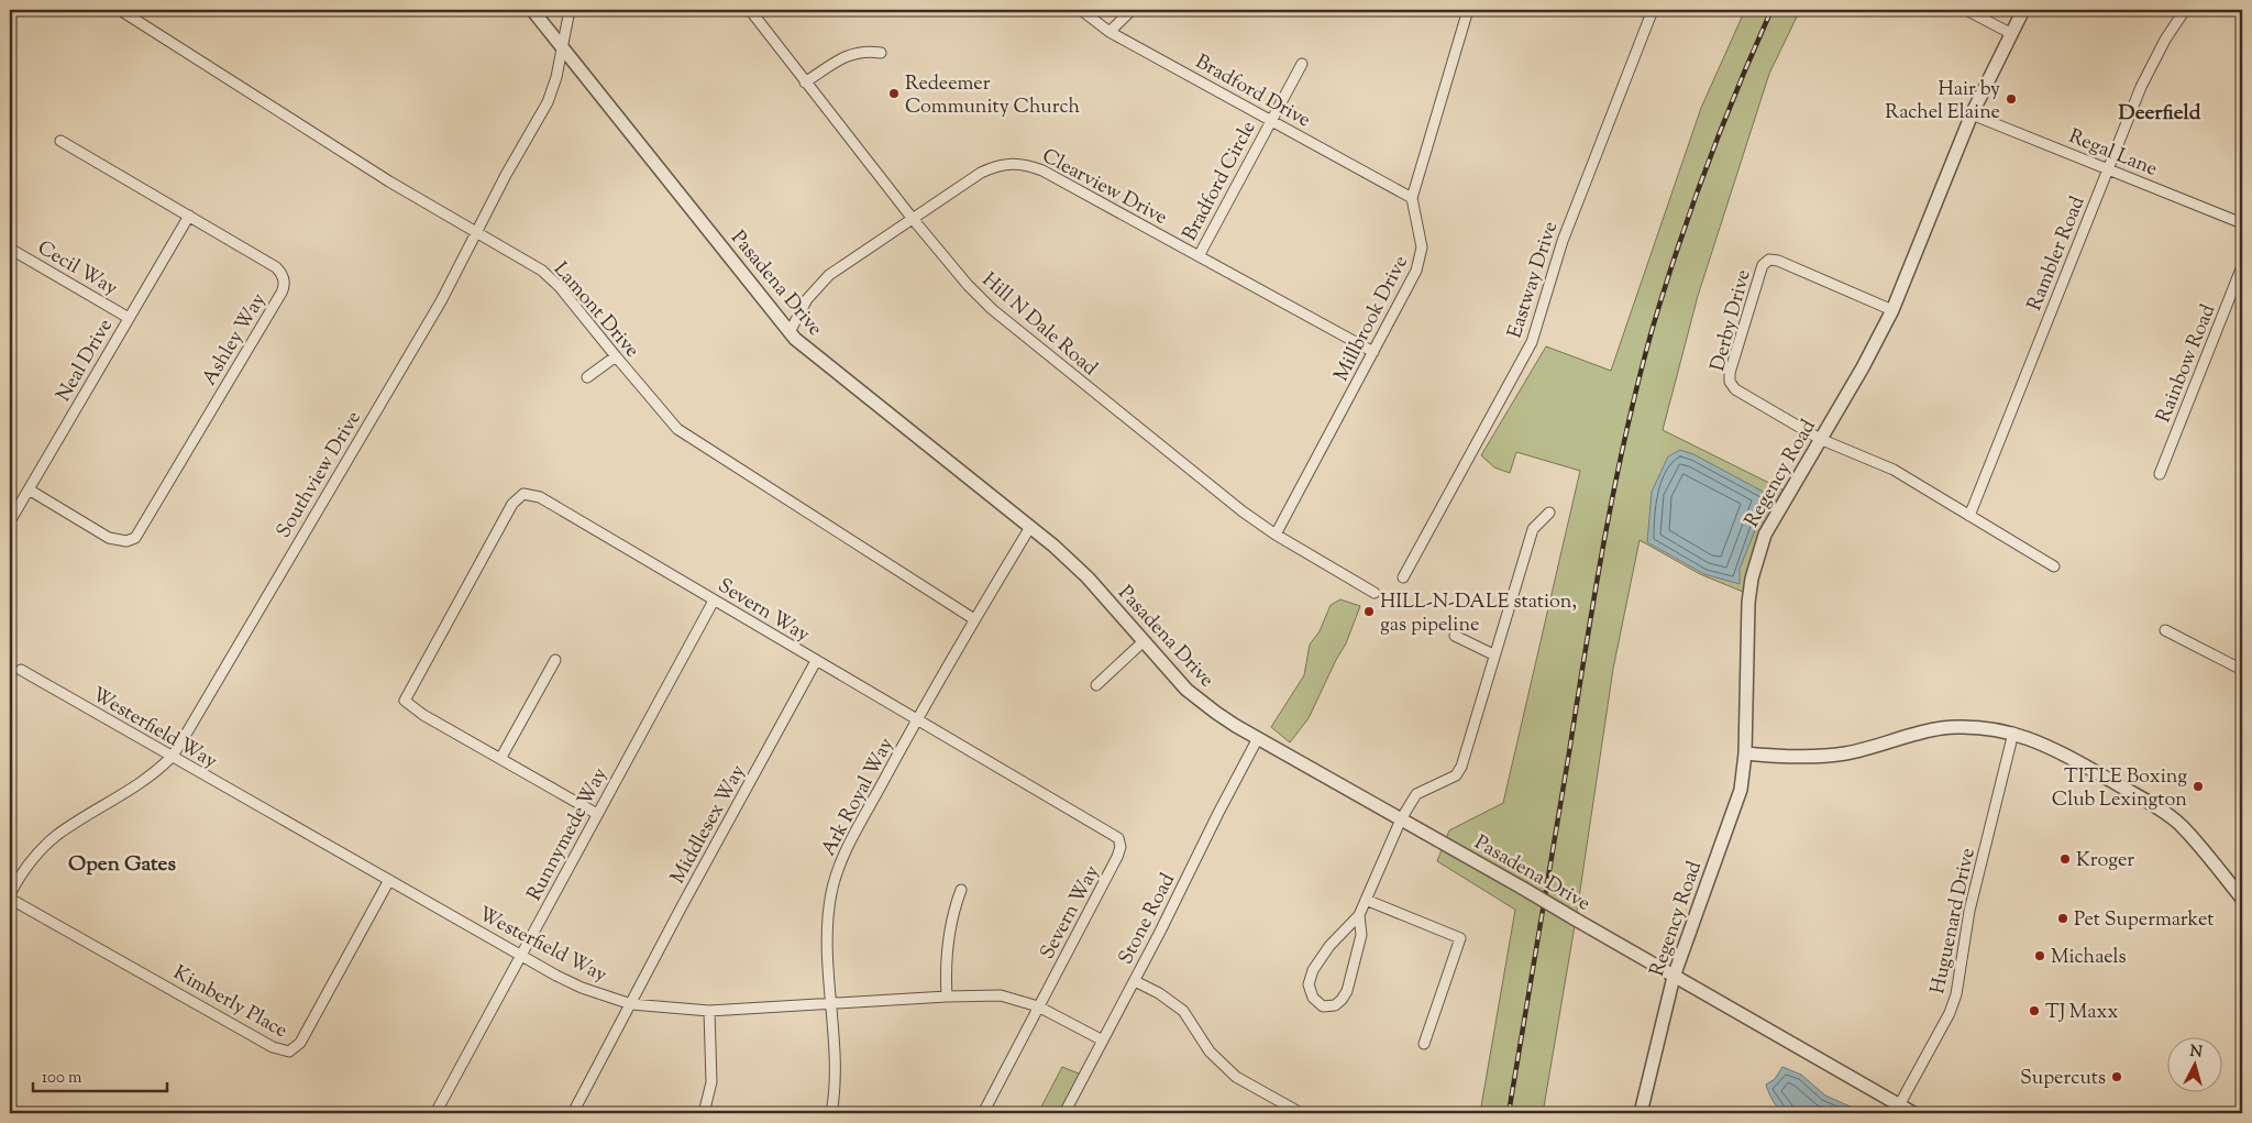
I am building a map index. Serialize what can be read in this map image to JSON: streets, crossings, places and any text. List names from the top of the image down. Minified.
{"streets":{"street":["Bradford Drive","Regal Lane","Bradford Circle","Clearview Drive","Rambler Road","Cecil Way","Eastway Drive","Pasadena Drive","Lamont Drive","Millbrook Drive","Derby Drive","Hill N Dale Road","Ashley Way","Neal Drive","Rainbow Road","Regency Road","Southview Drive","Severn Way","Westerfield Way","Ark Royal Way","Middlesex Way","Runnymede Way","Stone Road","Huguenard Drive","Kimberly Place"]},"crossings":[["Bradford Drive","Bradford Circle"],["Bradford Drive","Millbrook Drive"],["Regal Lane","Rambler Road"],["Regal Lane","Regency Road"],["Bradford Circle","Clearview Drive"],["Clearview Drive","Pasadena Drive"],["Clearview Drive","Millbrook Drive"],["Clearview Drive","Hill N Dale Road"],["Rambler Road","Derby Drive"],["Cecil Way","Neal Drive"],["Pasadena Drive","Regency Road"],["Pasadena Drive","Southview Drive"],["Pasadena Drive","Ark Royal Way"],["Pasadena Drive","Stone Road"],["Pasadena Drive","Huguenard Drive"],["Lamont Drive","Southview Drive"],["Lamont Drive","Ark Royal Way"],["Millbrook Drive","Hill N Dale Road"],["Derby Drive","Regency Road"],["Ashley Way","Neal Drive"],["Southview Drive","Westerfield Way"],["Southview Drive","Kimberly Place"],["Severn Way","Westerfield Way"],["Severn Way","Ark Royal Way"],["Severn Way","Middlesex Way"],["Severn Way","Runnymede Way"],["Westerfield Way","Ark Royal Way"],["Westerfield Way","Middlesex Way"],["Westerfield Way","Runnymede Way"],["Westerfield Way","Stone Road"],["Westerfield Way","Kimberly Place"]],"districts":["Deerfield","Open Gates"],"places":["Redeemer Community Church","Hair by Rachel Elaine","HILL-N-DALE station, gas pipeline","TITLE Boxing Club Lexington","Kroger","Pet Supermarket","Michaels","TJ Maxx","Supercuts"],"scale_bar":"100 m","north":"top"}
